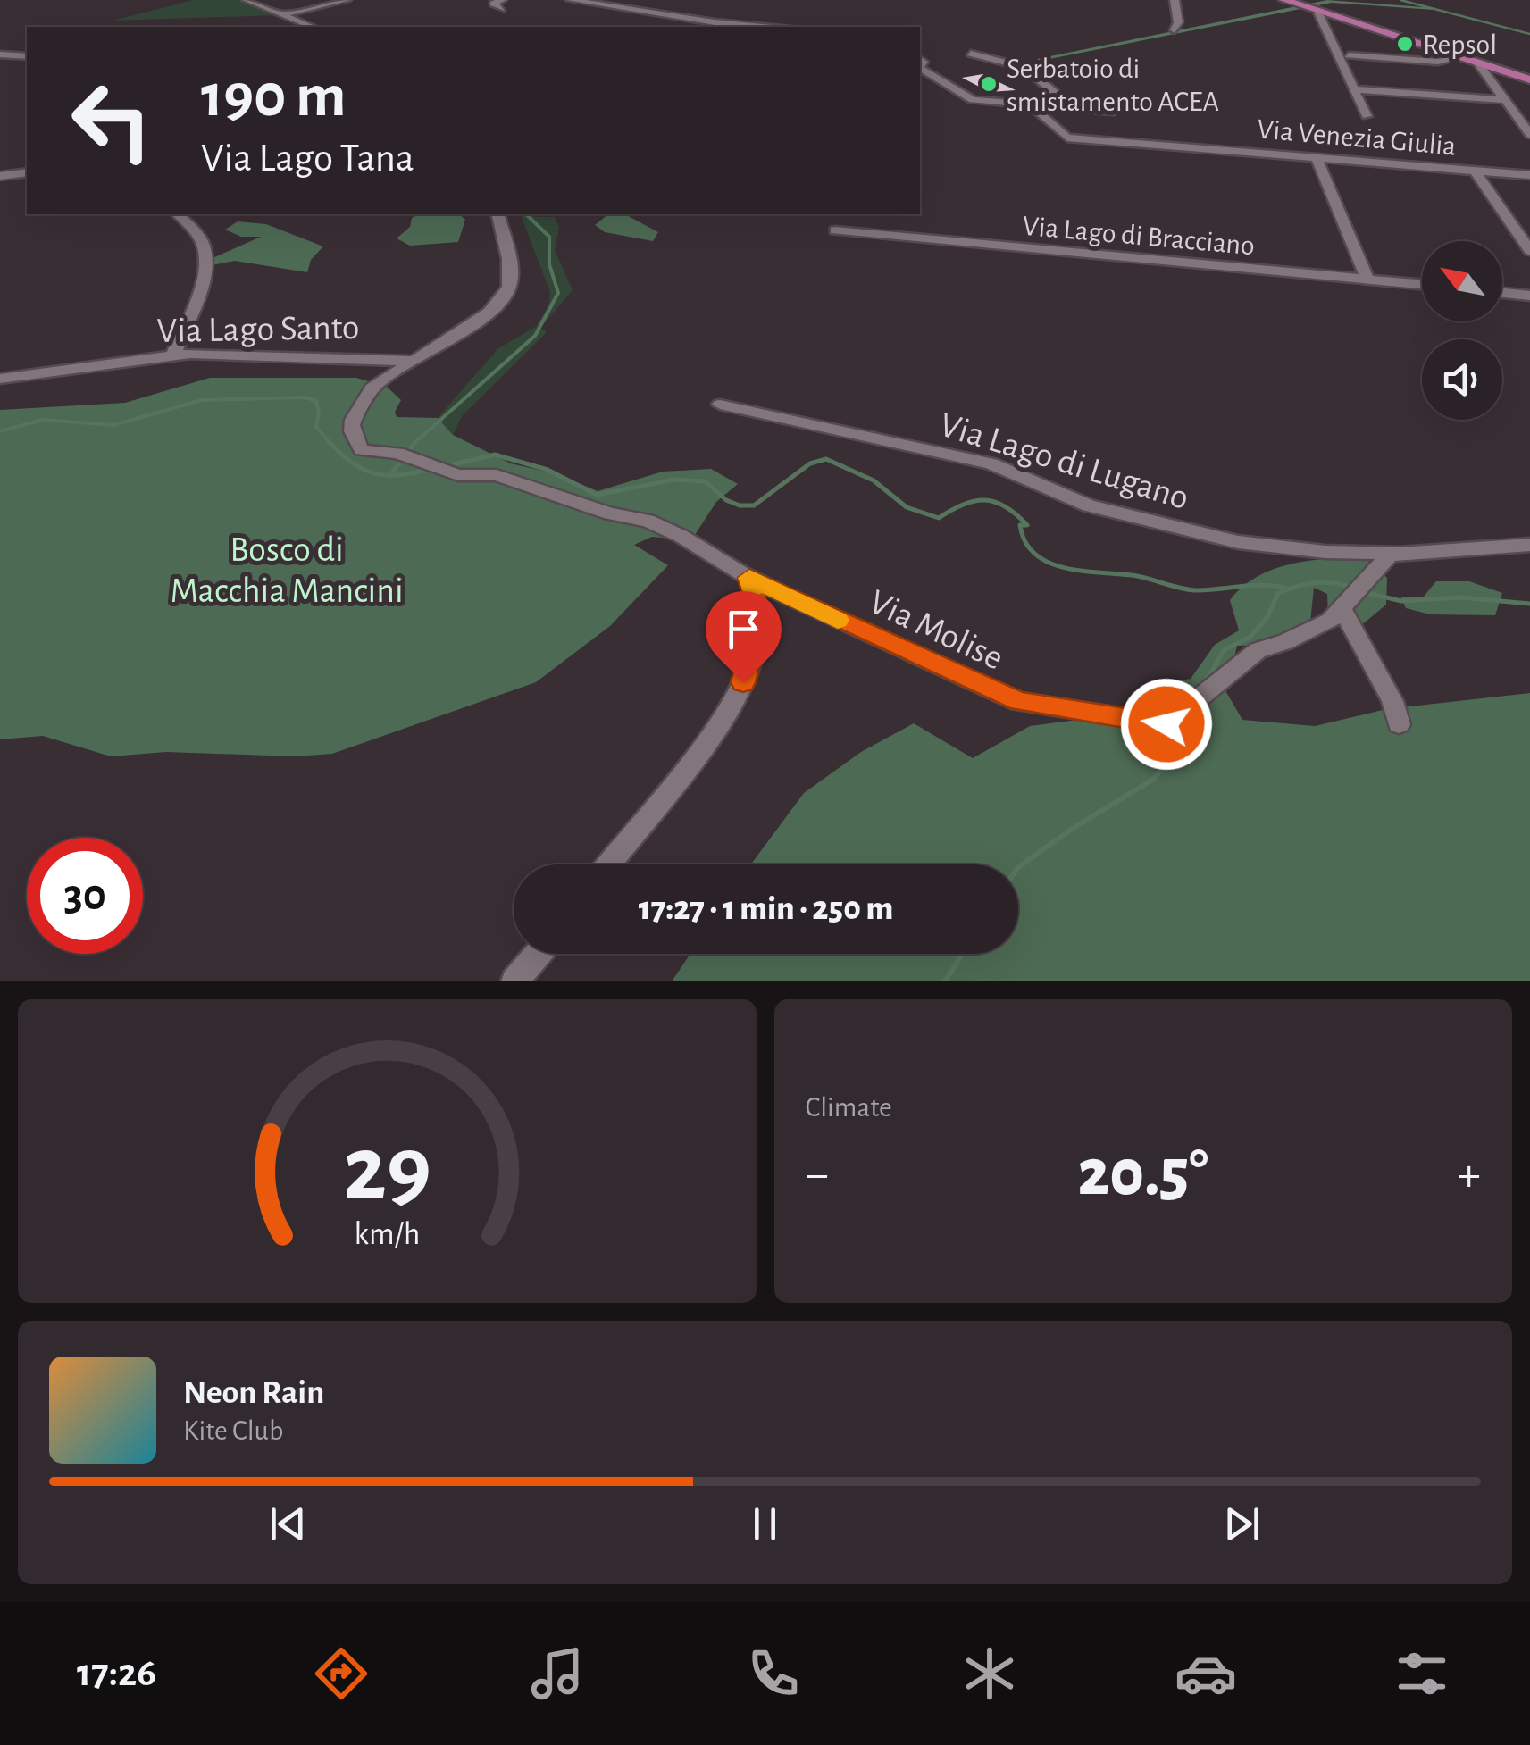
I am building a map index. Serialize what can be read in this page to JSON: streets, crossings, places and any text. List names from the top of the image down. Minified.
{"streets":{"street":["Via Venezia Giulia","Via Lago di Bracciano","Via Lago Santo","Via Lago di Lugano","Via Molise"]},"crossings":[["Via Lago Santo","Via Molise"],["Via Lago di Lugano","Via Molise"]],"parks":["Bosco di Macchia Mancini"],"places":["Repsol","Serbatoio di smistamento ACEA"],"north":"top left","page":{"turn":["190 m","Via Lago Tana"],"limit":"30","trip":"17:27 · 1 min · 250 m","tile":"Climate","heat":["−","20.5°","+"],"song":["Neon Rain","Kite Club"],"tabs":"17:26","gauge":["29","km/h"]}}
